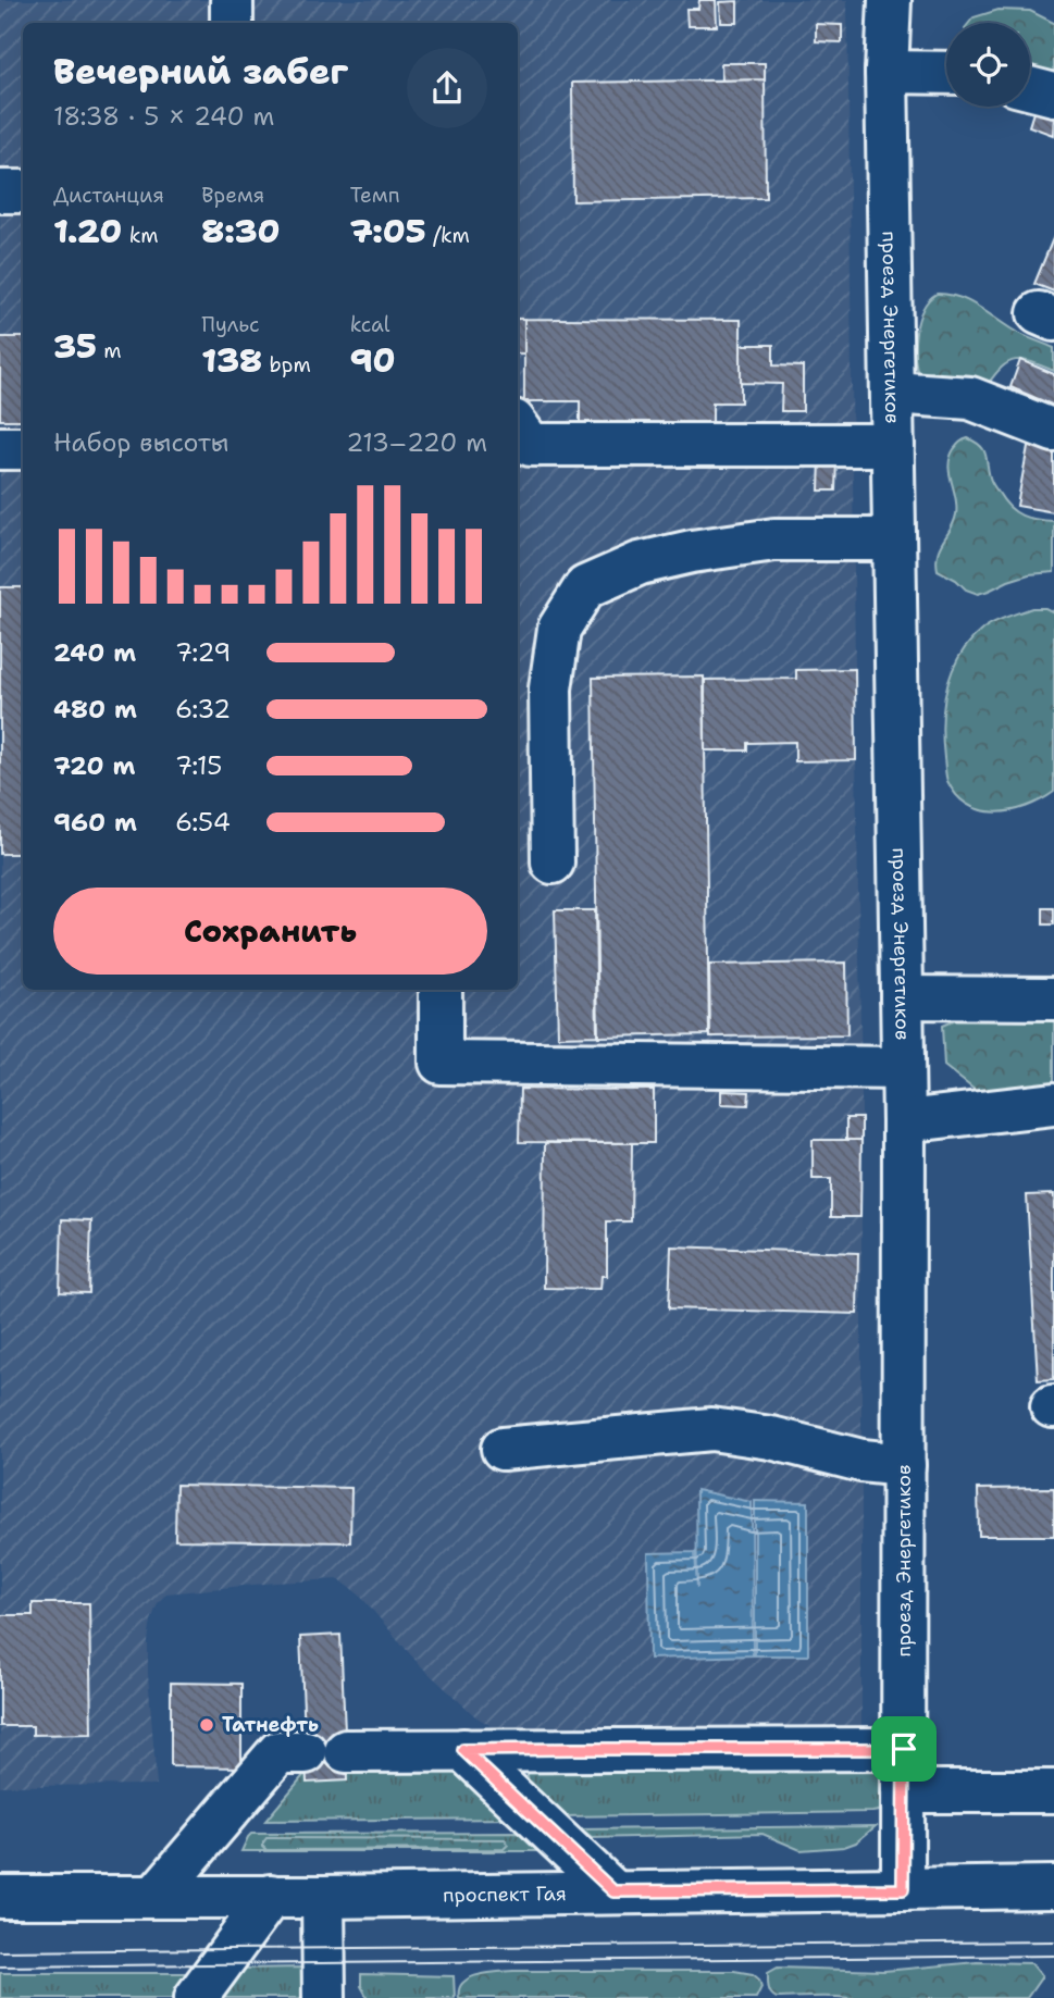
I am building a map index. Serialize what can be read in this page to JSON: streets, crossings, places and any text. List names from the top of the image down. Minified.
{"streets":{"street":["проезд Энергетиков","проспект Гая"]},"crossings":[["проезд Энергетиков","проспект Гая"]],"places":["Татнефть"],"page":{"heading":["Вечерний забег","18:38 · 5 × 240 m"],"stats":[["Дистанция","1.20 km"],["Время","8:30"],["Темп","7:05 /km"],["35 m"],["Пульс","138 bpm"],["kcal","90"]],"chart":["Набор высоты","213–220 m"],"list":[{"name":"240 m","note":"7:29"},{"name":"480 m","note":"6:32"},{"name":"720 m","note":"7:15"},{"name":"960 m","note":"6:54"}],"buttons":"Сохранить"}}
